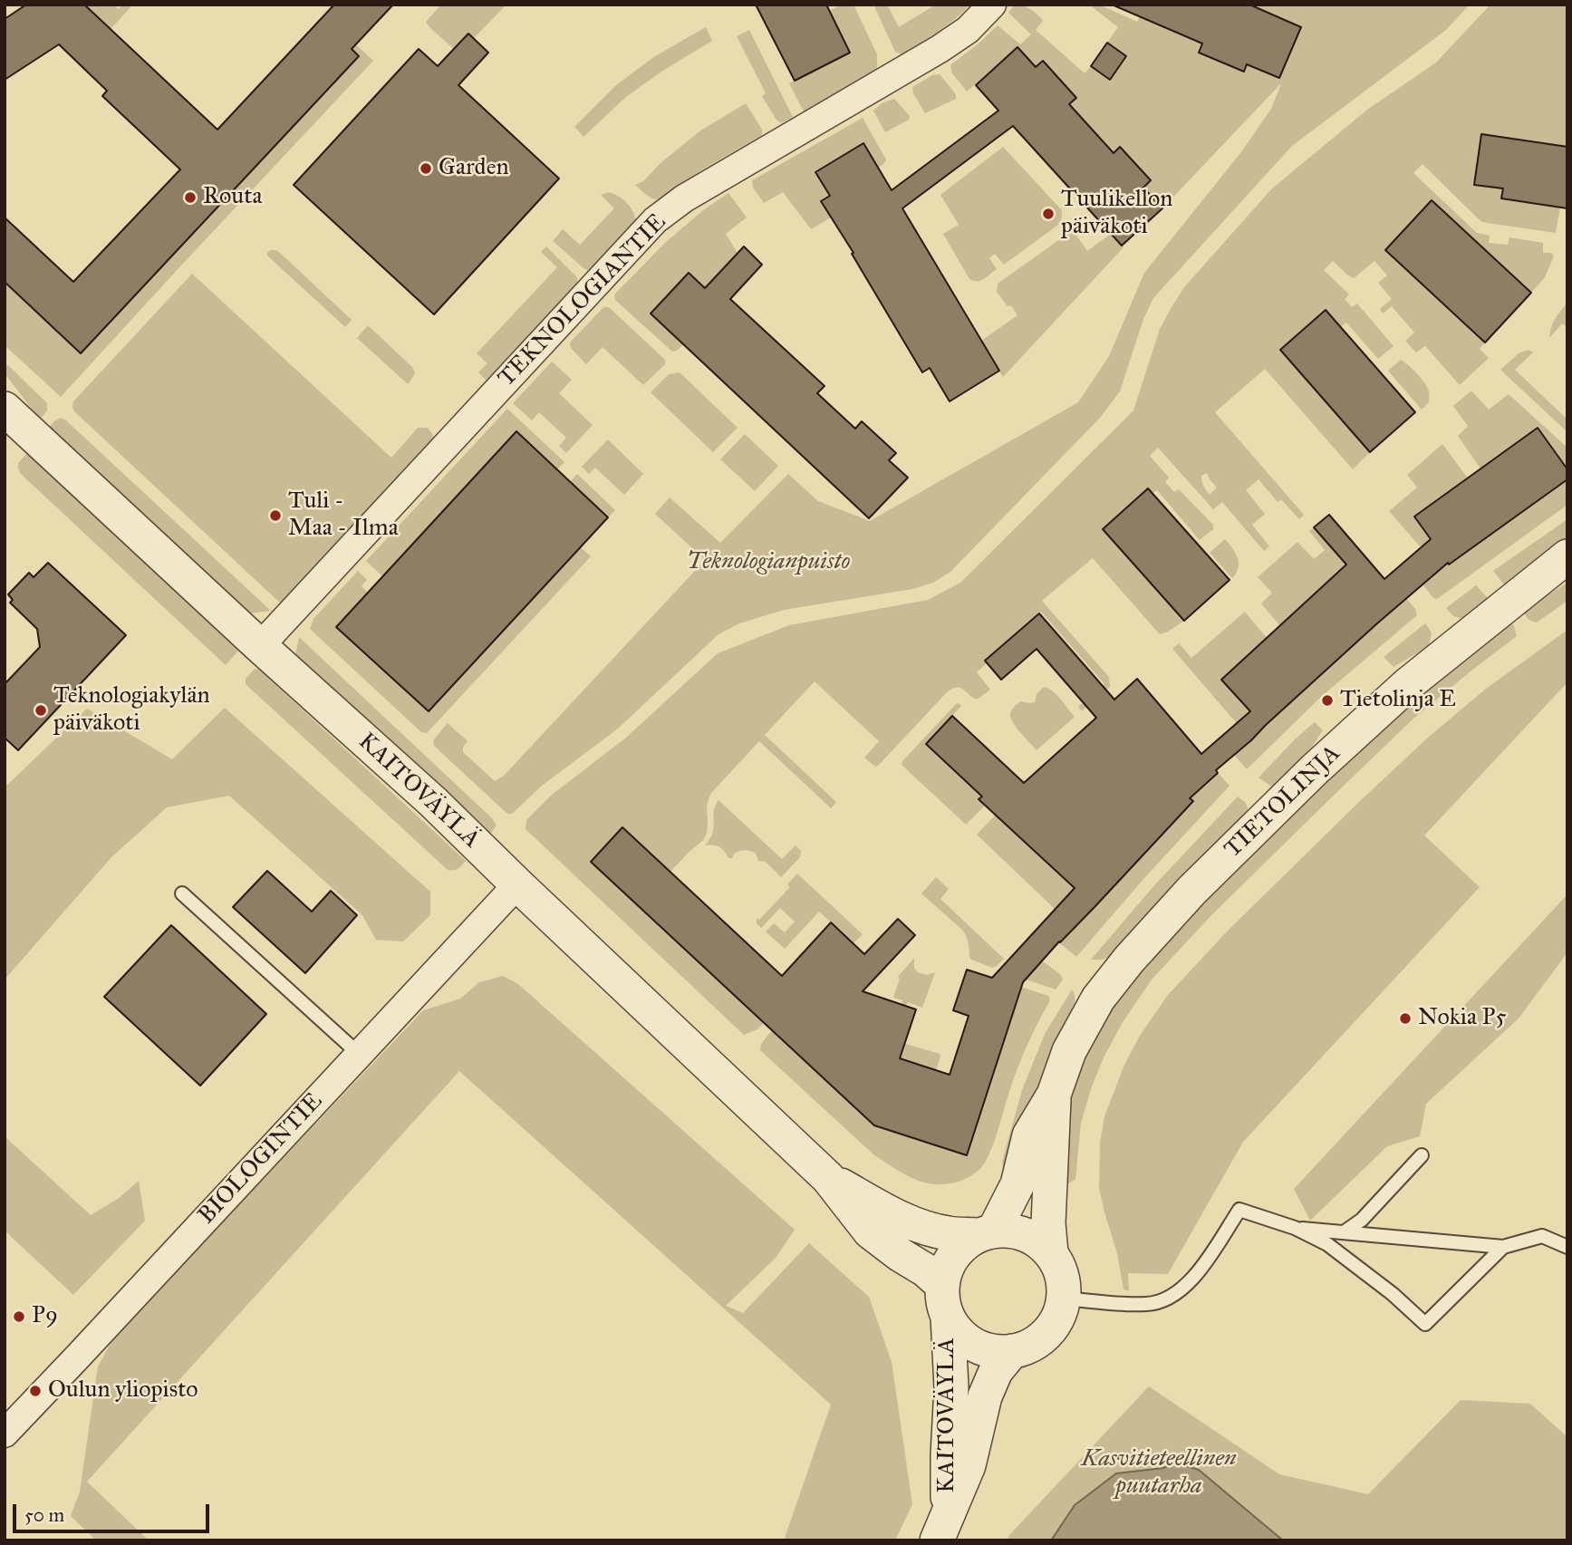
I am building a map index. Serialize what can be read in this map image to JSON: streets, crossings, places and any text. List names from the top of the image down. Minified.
{"streets":{"street":["TEKNOLOGIANTIE","KAITOVÄYLÄ","TIETOLINJA","BIOLOGINTIE"]},"crossings":[["TEKNOLOGIANTIE","KAITOVÄYLÄ"],["KAITOVÄYLÄ","TIETOLINJA"],["KAITOVÄYLÄ","BIOLOGINTIE"]],"parks":["Teknologianpuisto","Kasvitieteellinen puutarha"],"places":["Garden","Routa","Tuulikellon päiväkoti","Tuli - Maa - Ilma","Tietolinja E","Teknologiakylän päiväkoti","Nokia P5","P9","Oulun yliopisto"],"scale_bar":"50 m"}
